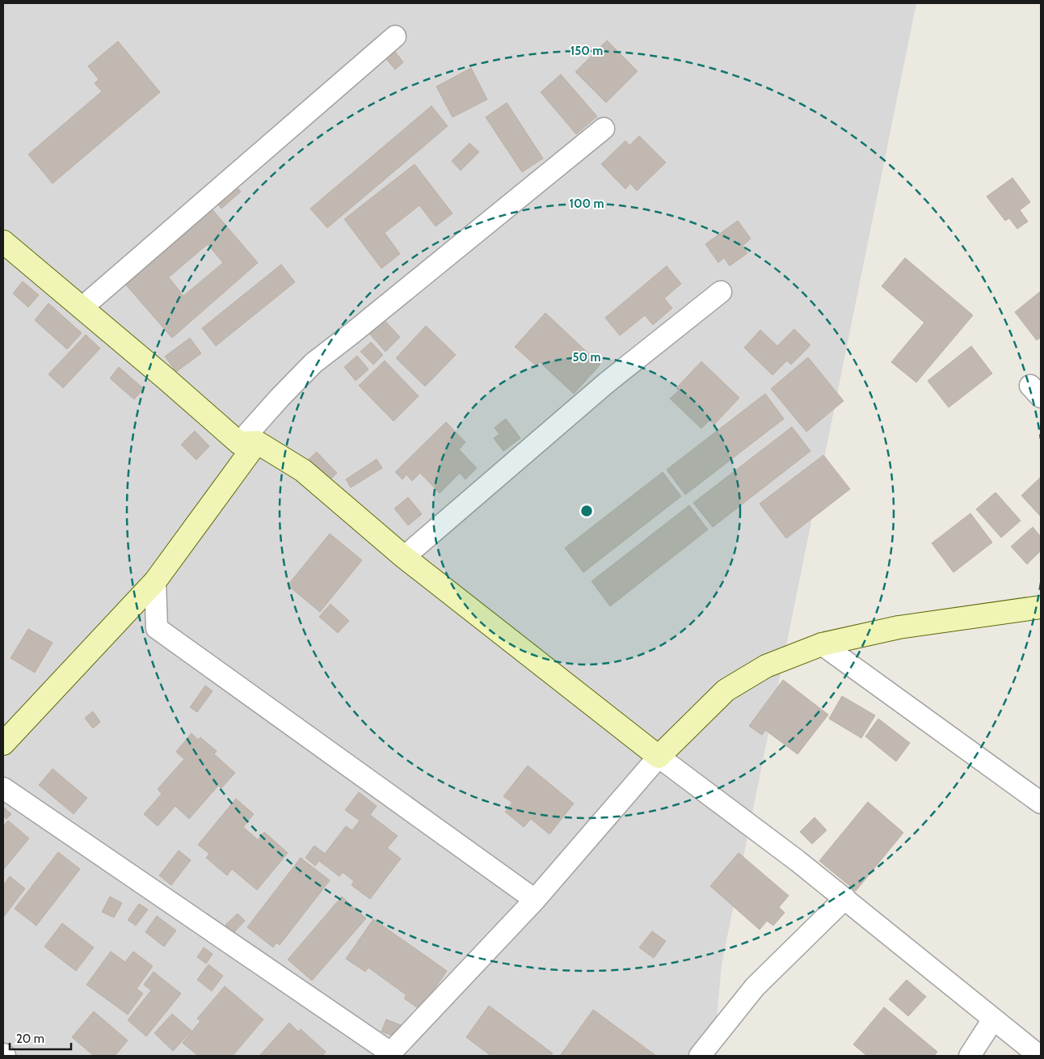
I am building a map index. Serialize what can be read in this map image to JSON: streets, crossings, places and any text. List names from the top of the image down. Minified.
{"scale_bar":"20 m","rings":["150 m","100 m","50 m"]}
